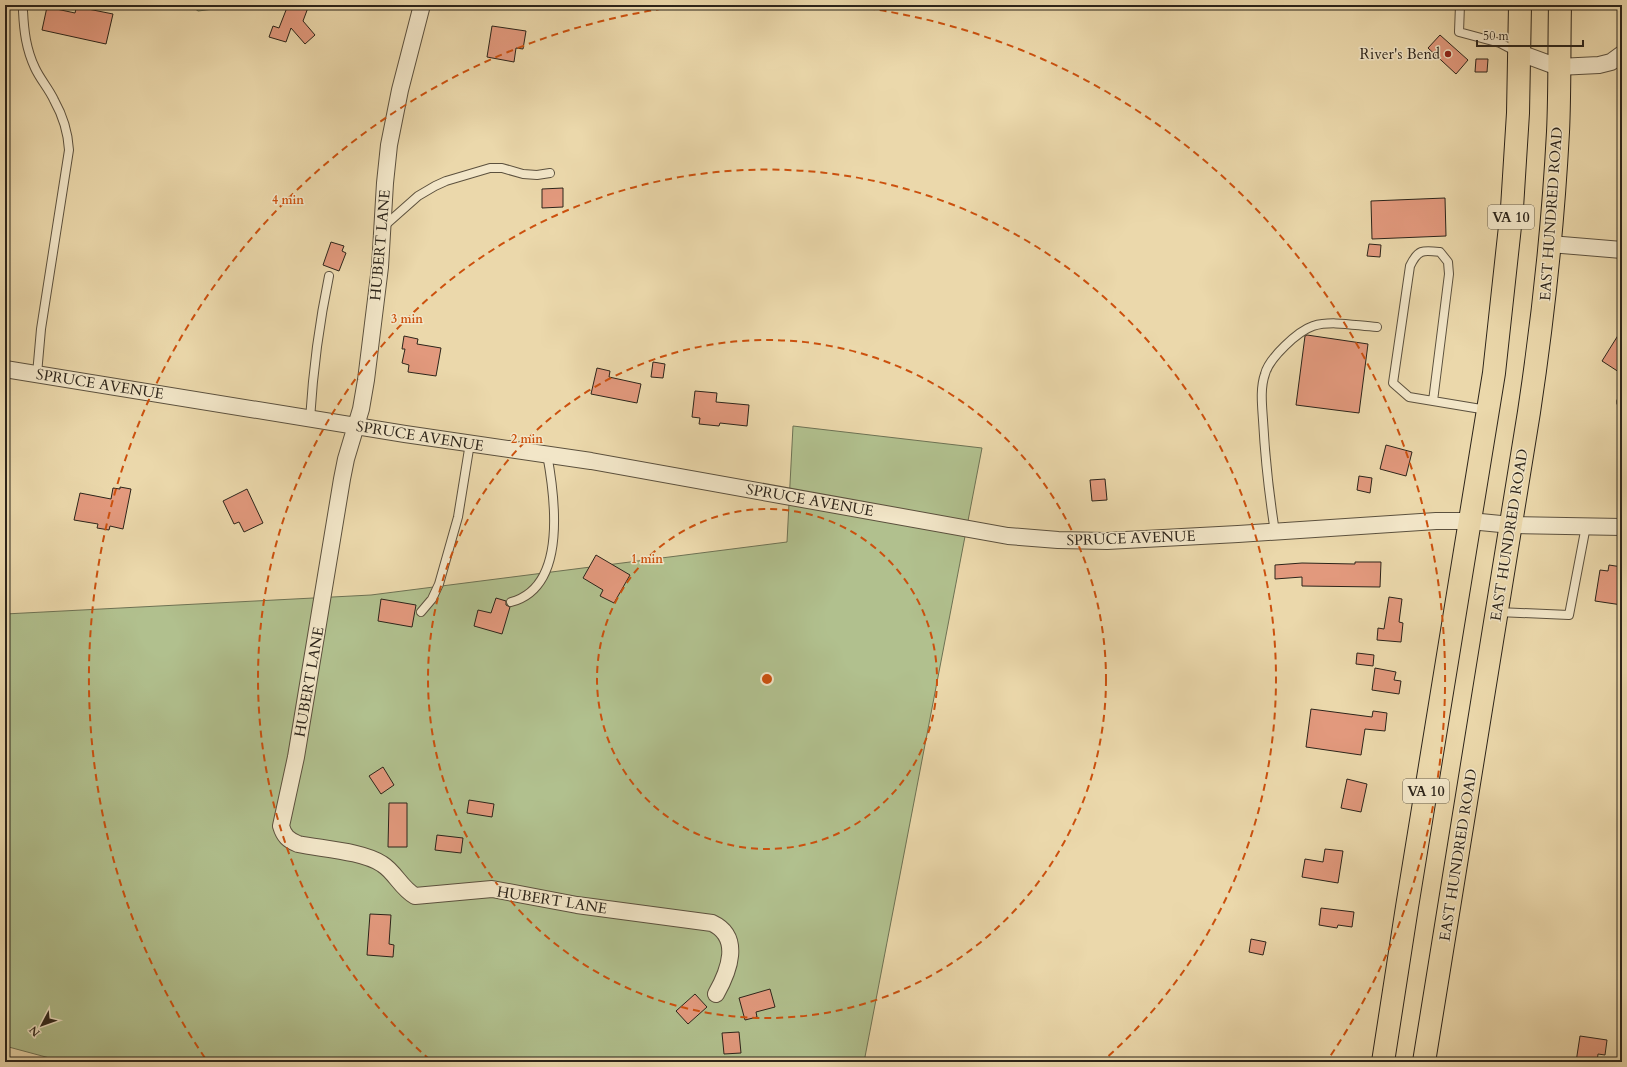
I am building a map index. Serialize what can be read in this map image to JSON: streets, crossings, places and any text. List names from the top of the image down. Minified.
{"streets":{"highway":["EAST HUNDRED ROAD","VA 10"],"street":["HUBERT LANE","SPRUCE AVENUE"]},"crossings":[["EAST HUNDRED ROAD","SPRUCE AVENUE"],["VA 10","SPRUCE AVENUE"],["HUBERT LANE","SPRUCE AVENUE"]],"places":["River's Bend"],"scale_bar":"50 m","north":"bottom left","rings":["4 min","3 min","2 min","1 min"]}
